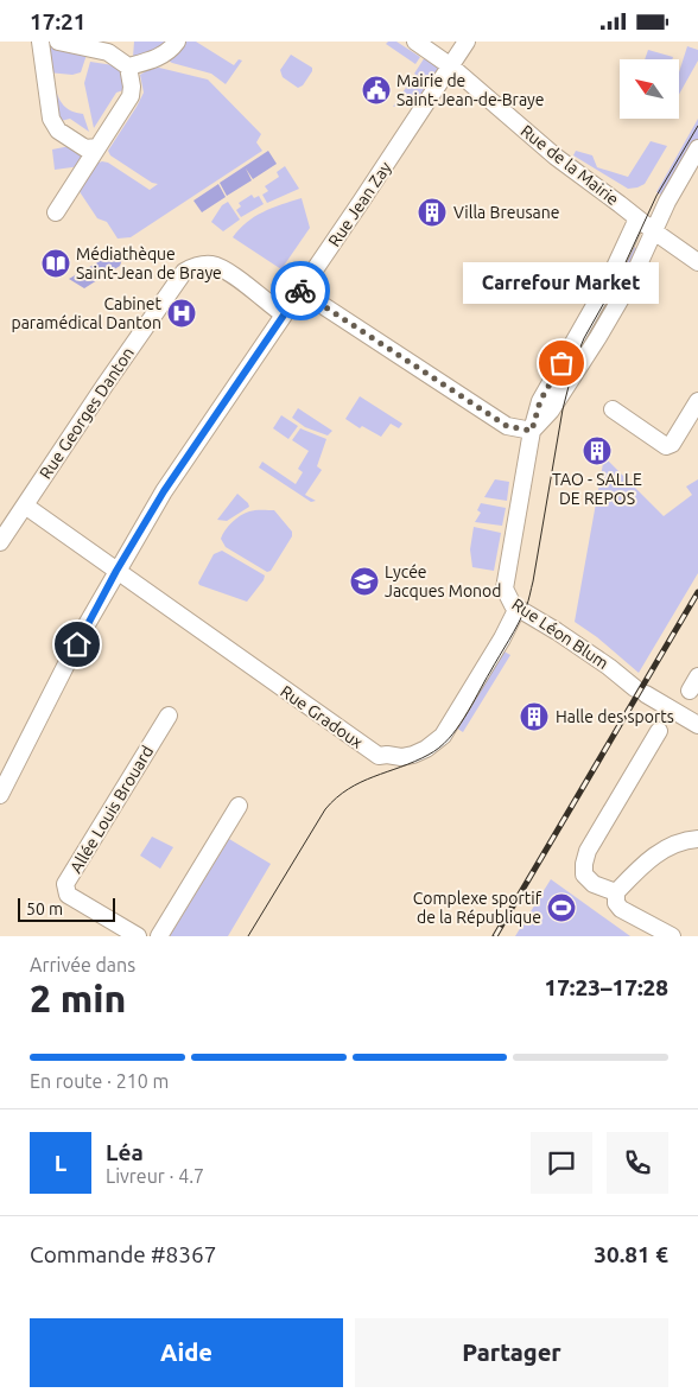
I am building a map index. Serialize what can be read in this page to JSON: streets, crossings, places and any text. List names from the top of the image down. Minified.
{"streets":{"street":["Rue de la Mairie","Rue Jean Zay","Rue Georges Danton","Rue Léon Blum","Rue Gradoux","Allée Louis Brouard"]},"crossings":[["Rue de la Mairie","Rue Jean Zay"],["Rue de la Mairie","Rue Léon Blum"],["Rue Jean Zay","Rue Georges Danton"],["Rue Jean Zay","Rue Gradoux"],["Rue Georges Danton","Rue Gradoux"],["Rue Léon Blum","Rue Gradoux"]],"places":{"public building":["Mairie de Saint-Jean-de-Braye"],"building":["Villa Breusane","TAO - SALLE DE REPOS","Halle des sports"],"library":["Médiathèque Saint-Jean de Braye"],"hospital":["Cabinet paramédical Danton"],"other":["Carrefour Market"],"school or university":["Lycée Jacques Monod"],"sports":["Complexe sportif de la République"]},"scale_bar":"50 m","north":"top left","page":{"status":"17:21","bubble":"Carrefour Market","scale":"50 m","heading":["2 min","Arrivée dans","17:23–17:28"],"panel":["Léa","Livreur · 4.7","Commande #8367","30.81 €"],"bar":"En route · 210 m","round":"L","buttons":["Aide","Partager"]}}
